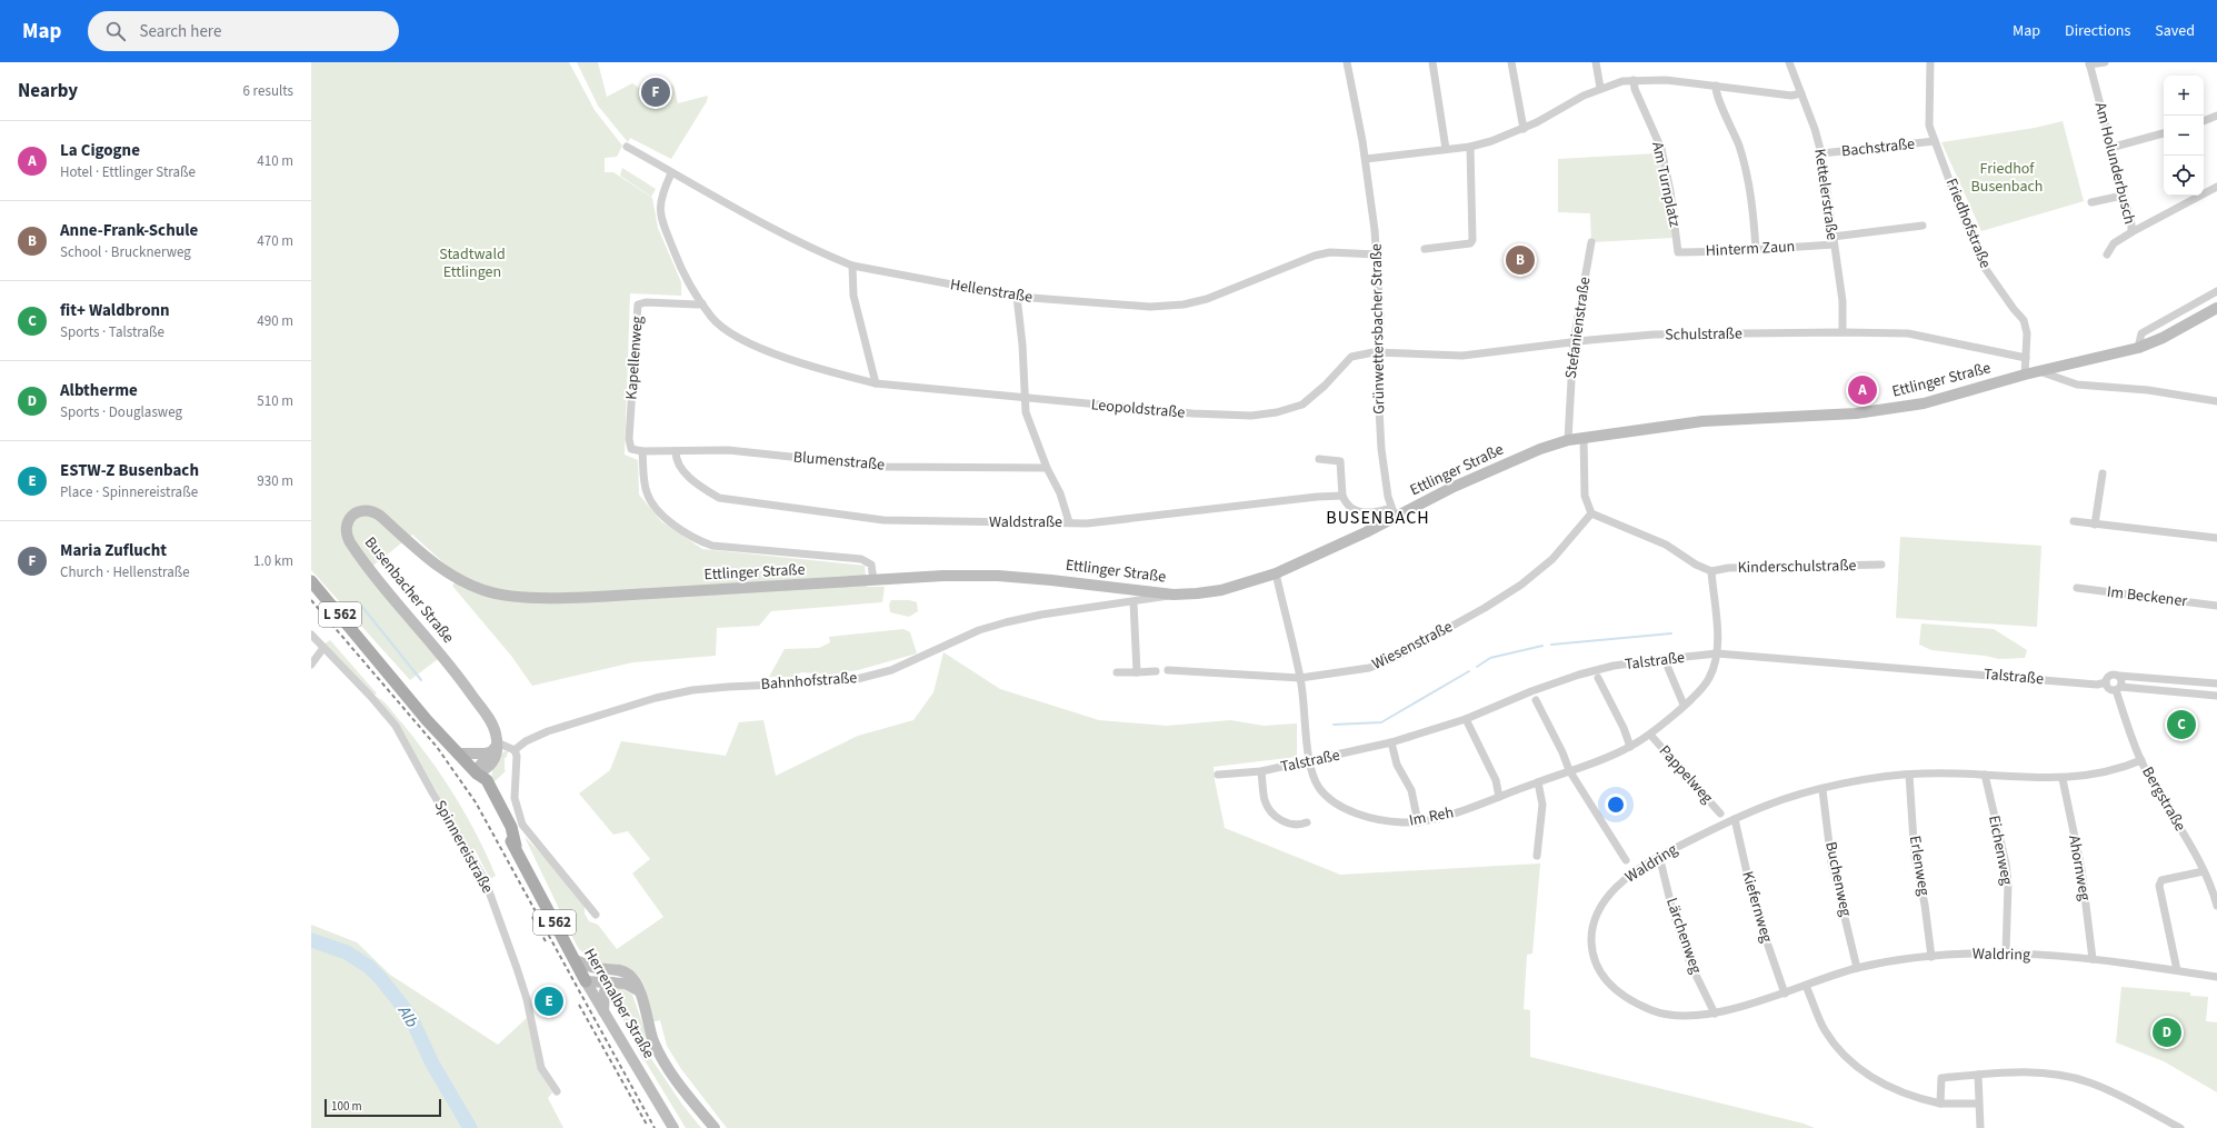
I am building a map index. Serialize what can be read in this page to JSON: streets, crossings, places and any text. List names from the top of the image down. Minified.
{"streets":{"main road":["Ettlinger Straße","Busenbacher Straße","L 562","Herrenalber Straße"],"street":["Bachstraße","Am Holunderbusch","Am Turnplatz","Kettelerstraße","Friedhofstraße","Hinterm Zaun","Hellenstraße","Stefanienstraße","Grünwettersbacher Straße","Schulstraße","Kapellenweg","Leopoldstraße","Blumenstraße","Waldstraße","Kinderschulstraße","Im Beckener","Wiesenstraße","Talstraße","Bahnhofstraße","Pappelweg","Bergstraße","Im Reh","Spinnereistraße","Eichenweg","Waldring","Erlenweg","Ahornweg","Buchenweg","Kiefernweg","Lärchenweg"]},"crossings":[["Bachstraße","Kettelerstraße"],["Bachstraße","Friedhofstraße"],["Am Turnplatz","Hinterm Zaun"],["Kettelerstraße","Hinterm Zaun"],["Kettelerstraße","Schulstraße"],["Friedhofstraße","Schulstraße"],["Friedhofstraße","Ettlinger Straße"],["Hellenstraße","Grünwettersbacher Straße"],["Hellenstraße","Leopoldstraße"],["Stefanienstraße","Schulstraße"],["Stefanienstraße","Ettlinger Straße"],["Grünwettersbacher Straße","Schulstraße"],["Grünwettersbacher Straße","Ettlinger Straße"],["Grünwettersbacher Straße","Leopoldstraße"],["Schulstraße","Leopoldstraße"],["Kapellenweg","Leopoldstraße"],["Kapellenweg","Blumenstraße"],["Ettlinger Straße","Busenbacher Straße"],["Ettlinger Straße","Bahnhofstraße"],["Ettlinger Straße","Im Reh"],["Blumenstraße","Waldstraße"],["L 562","Herrenalber Straße"],["Wiesenstraße","Im Reh"],["Talstraße","Bergstraße"],["Talstraße","Im Reh"],["Pappelweg","Im Reh"],["Bergstraße","Waldring"],["Eichenweg","Waldring"],["Waldring","Erlenweg"],["Waldring","Ahornweg"],["Waldring","Buchenweg"],["Waldring","Kiefernweg"],["Waldring","Lärchenweg"]],"districts":["BUSENBACH"],"water":["Alb"],"parks":["Friedhof Busenbach","Stadtwald Ettlingen"],"scale_bar":"100 m","page":{"header":"Map","search":"Search here","nav":["Map","Directions","Saved"],"heading":["Nearby","6 results"],"map_buttons":["+","−"],"pins":["F","B","A","C","E","D"],"list":[{"mark":"A","name":"La Cigogne","note":"Hotel · Ettlinger Straße","value":"410 m"},{"mark":"B","name":"Anne-Frank-Schule","note":"School · Brucknerweg","value":"470 m"},{"mark":"C","name":"fit+ Waldbronn","note":"Sports · Talstraße","value":"490 m"},{"mark":"D","name":"Albtherme","note":"Sports · Douglasweg","value":"510 m"},{"mark":"E","name":"ESTW-Z Busenbach","note":"Place · Spinnereistraße","value":"930 m"},{"mark":"F","name":"Maria Zuflucht","note":"Church · Hellenstraße","value":"1.0 km"}],"scale":"100 m"}}
